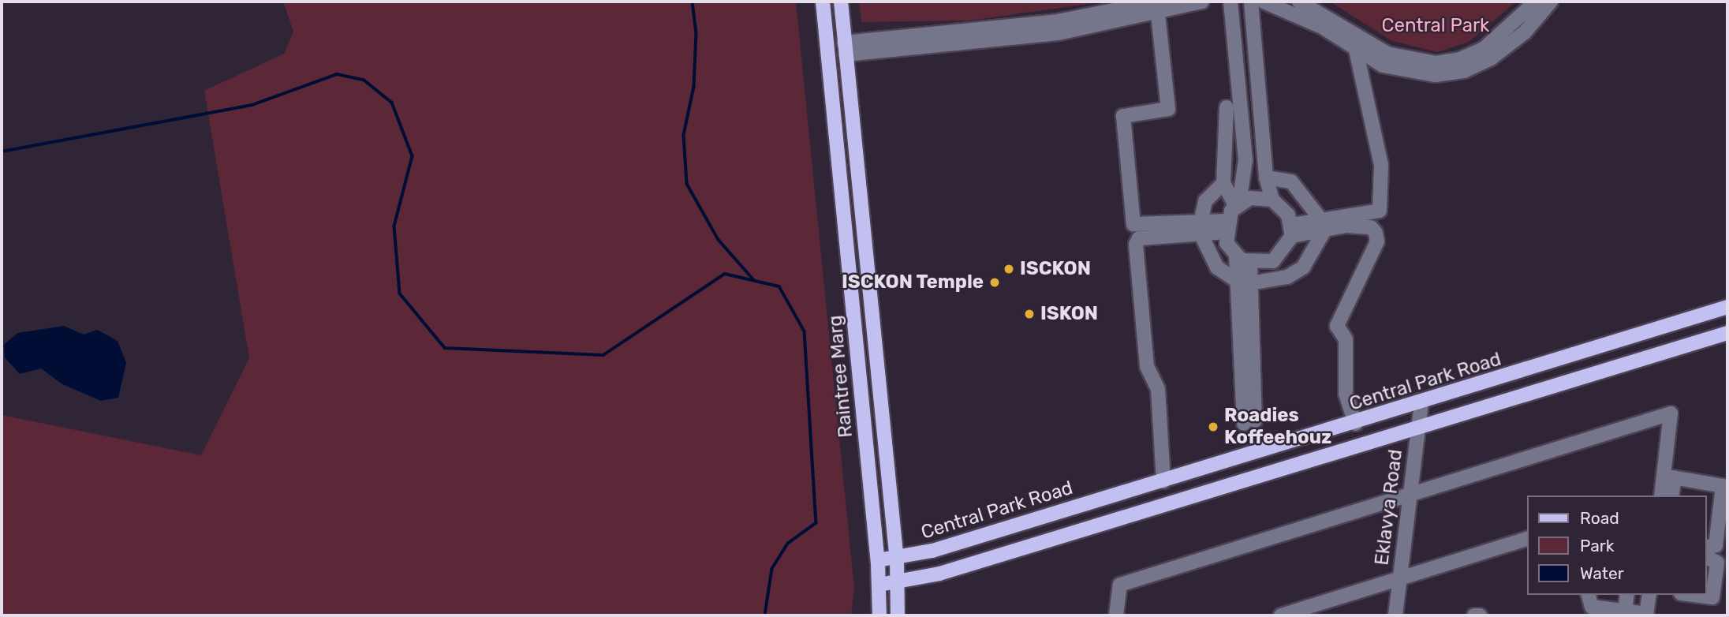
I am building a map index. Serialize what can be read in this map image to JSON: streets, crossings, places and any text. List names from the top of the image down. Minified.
{"streets":{"main road":["Raintree Marg","Central Park Road"],"street":["Eklavya Road"]},"crossings":[["Raintree Marg","Central Park Road"],["Central Park Road","Eklavya Road"]],"parks":["Central Park"],"places":["ISCKON","ISCKON Temple","ISKON","Roadies Koffeehouz"],"legend":["Road","Park","Water"]}
